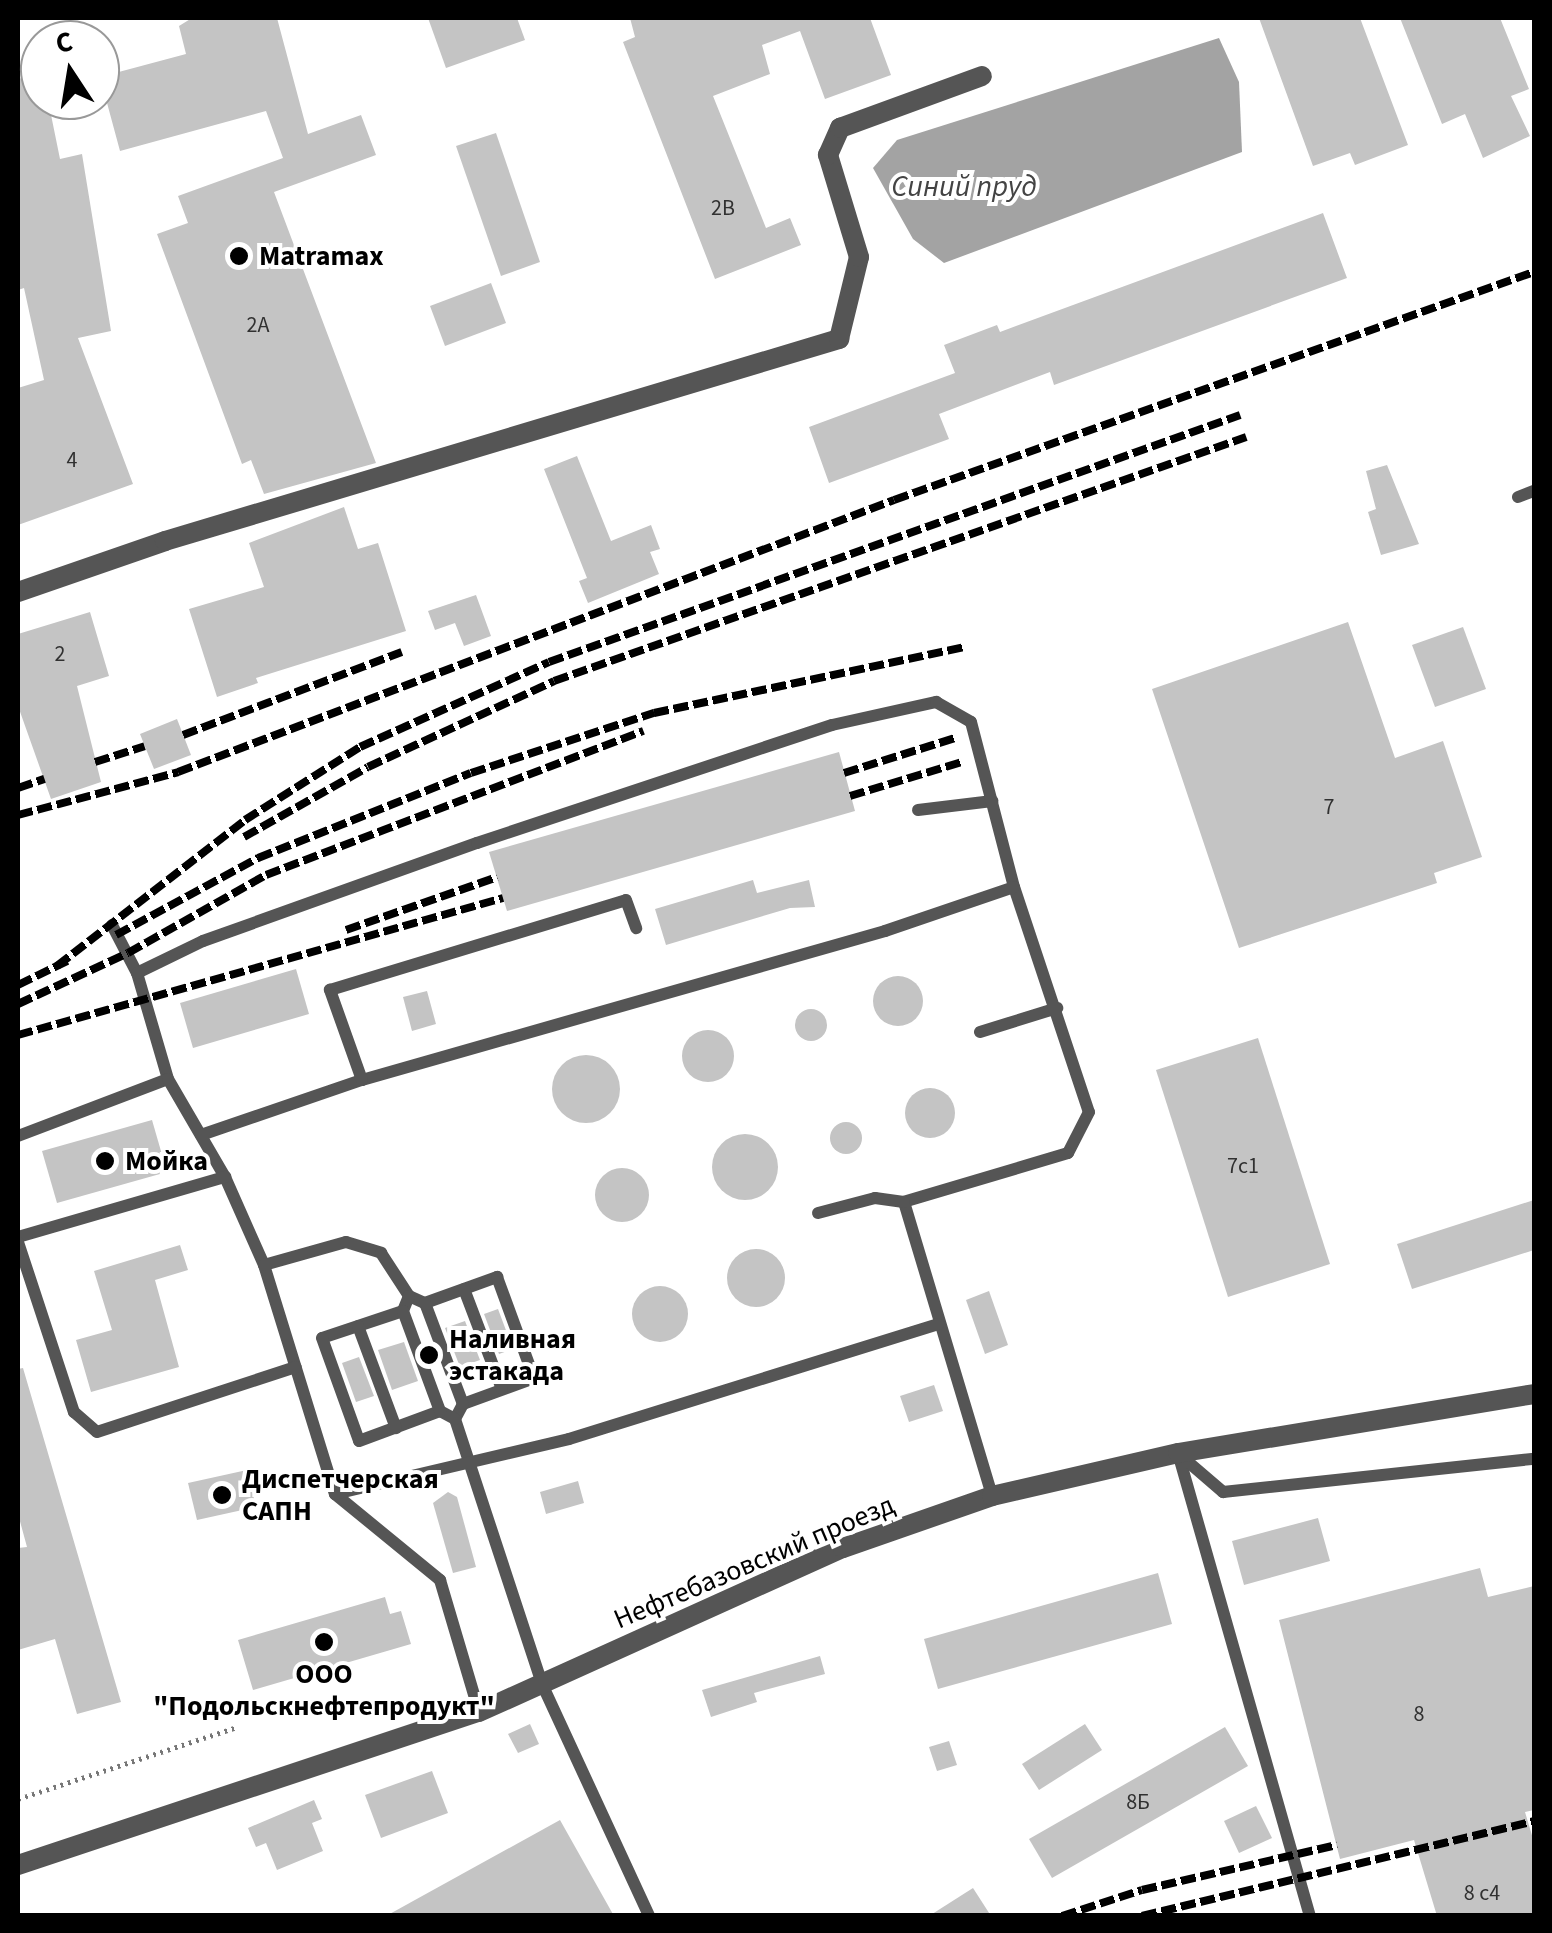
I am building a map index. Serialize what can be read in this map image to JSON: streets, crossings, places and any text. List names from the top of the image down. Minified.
{"streets":{"street":["Нефтебазовский проезд"]},"water":["Синий пруд"],"places":["Matramax","Мойка","Наливная эстакада","Диспетчерская САПН","ООО \"Подольскнефтепродукт\""],"house_numbers":["2В","2А","4","2","7","7с1","8","8Б","8 с4"],"north":"top"}
